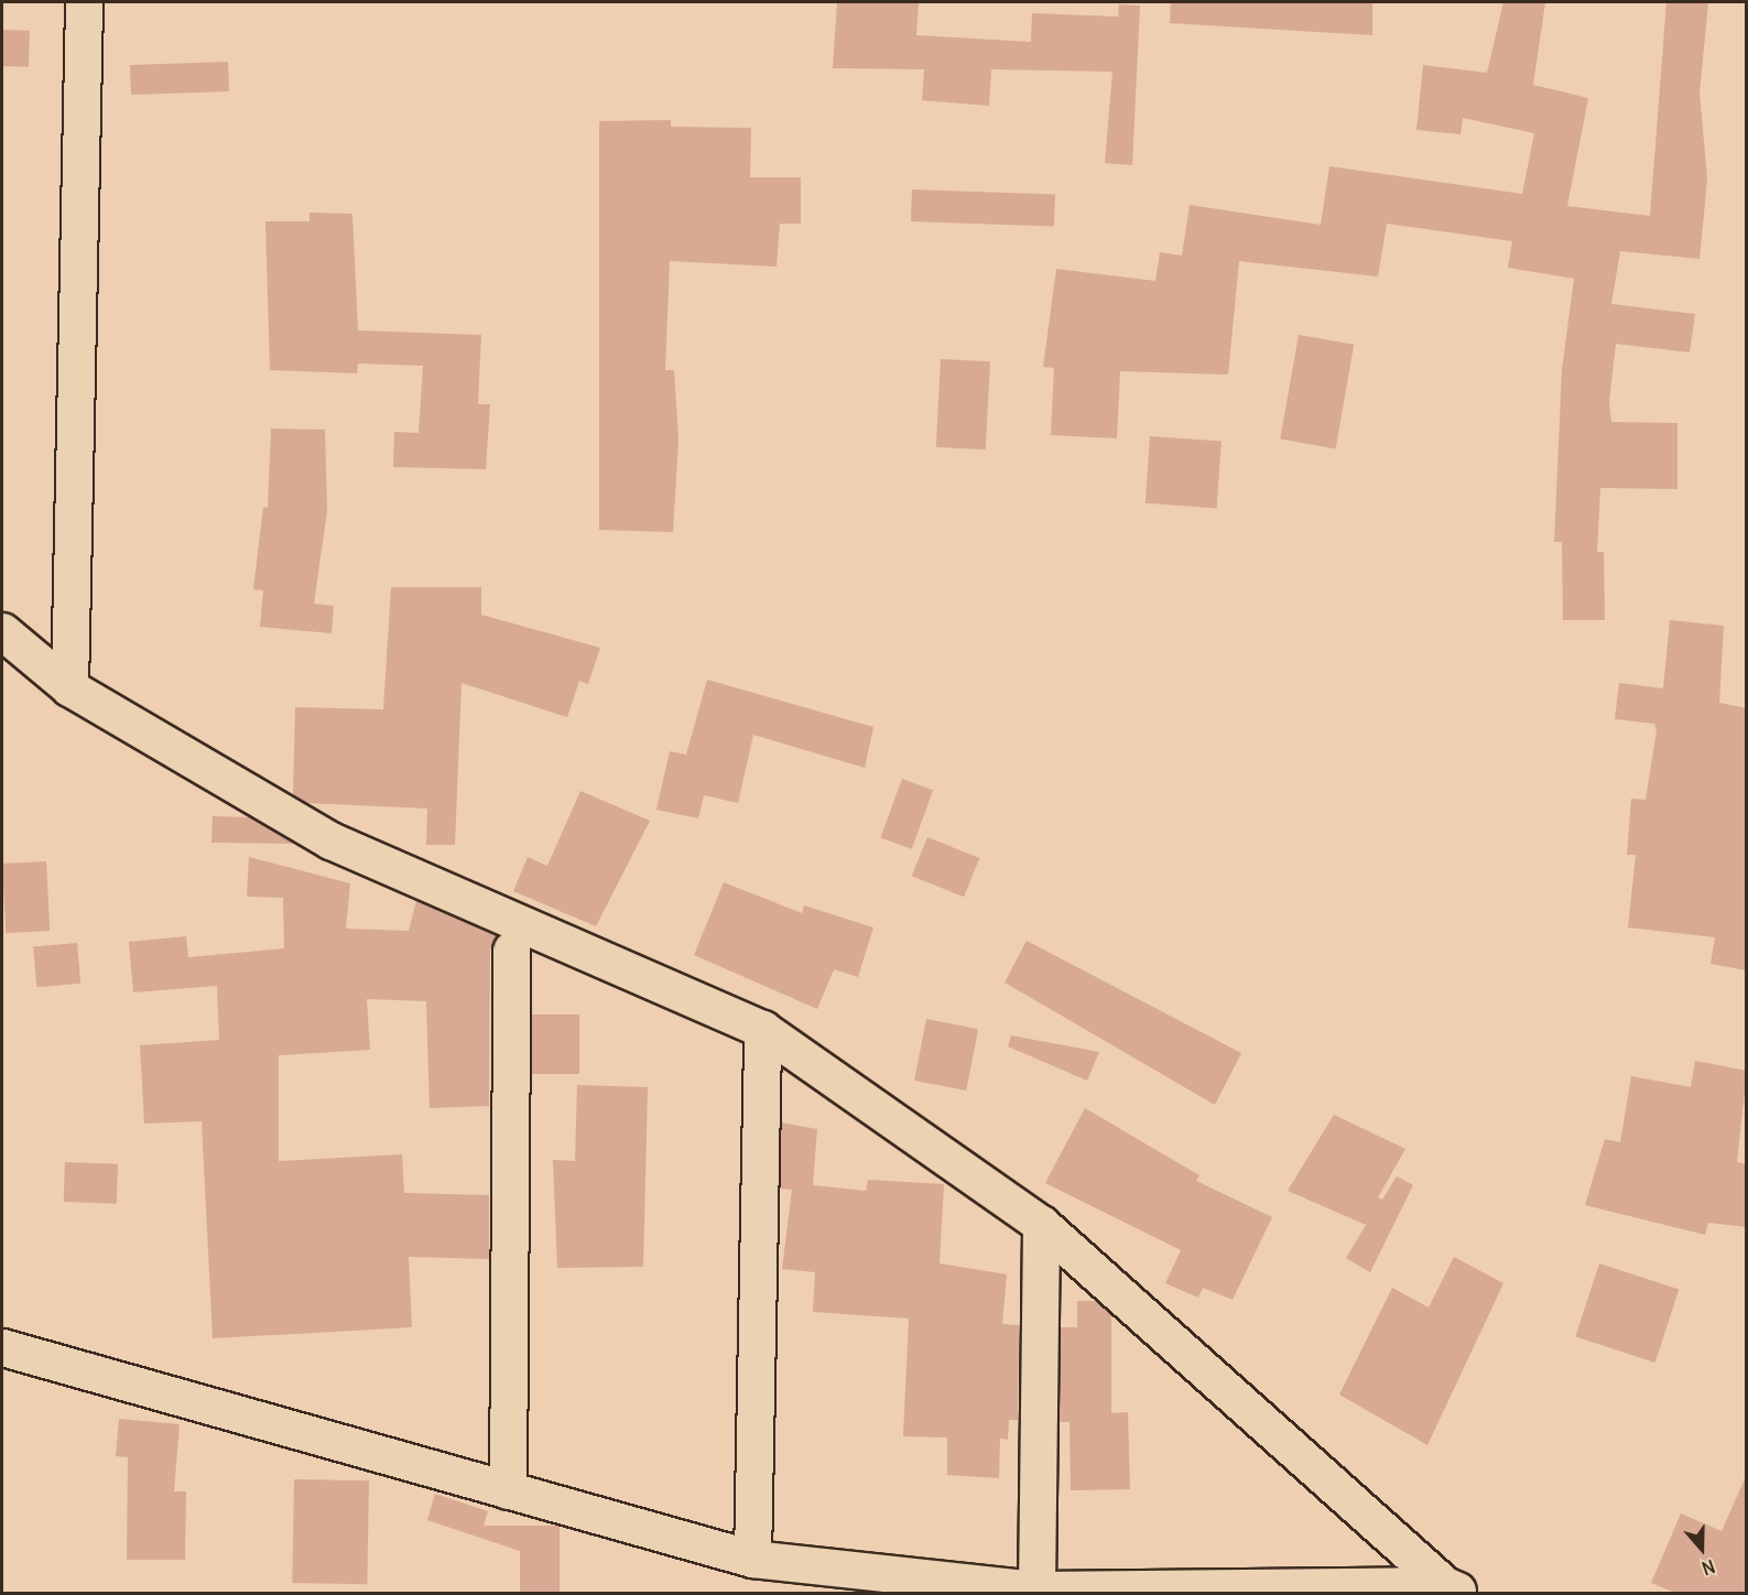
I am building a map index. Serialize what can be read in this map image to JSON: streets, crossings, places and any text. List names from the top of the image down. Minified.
{"north":"bottom"}
